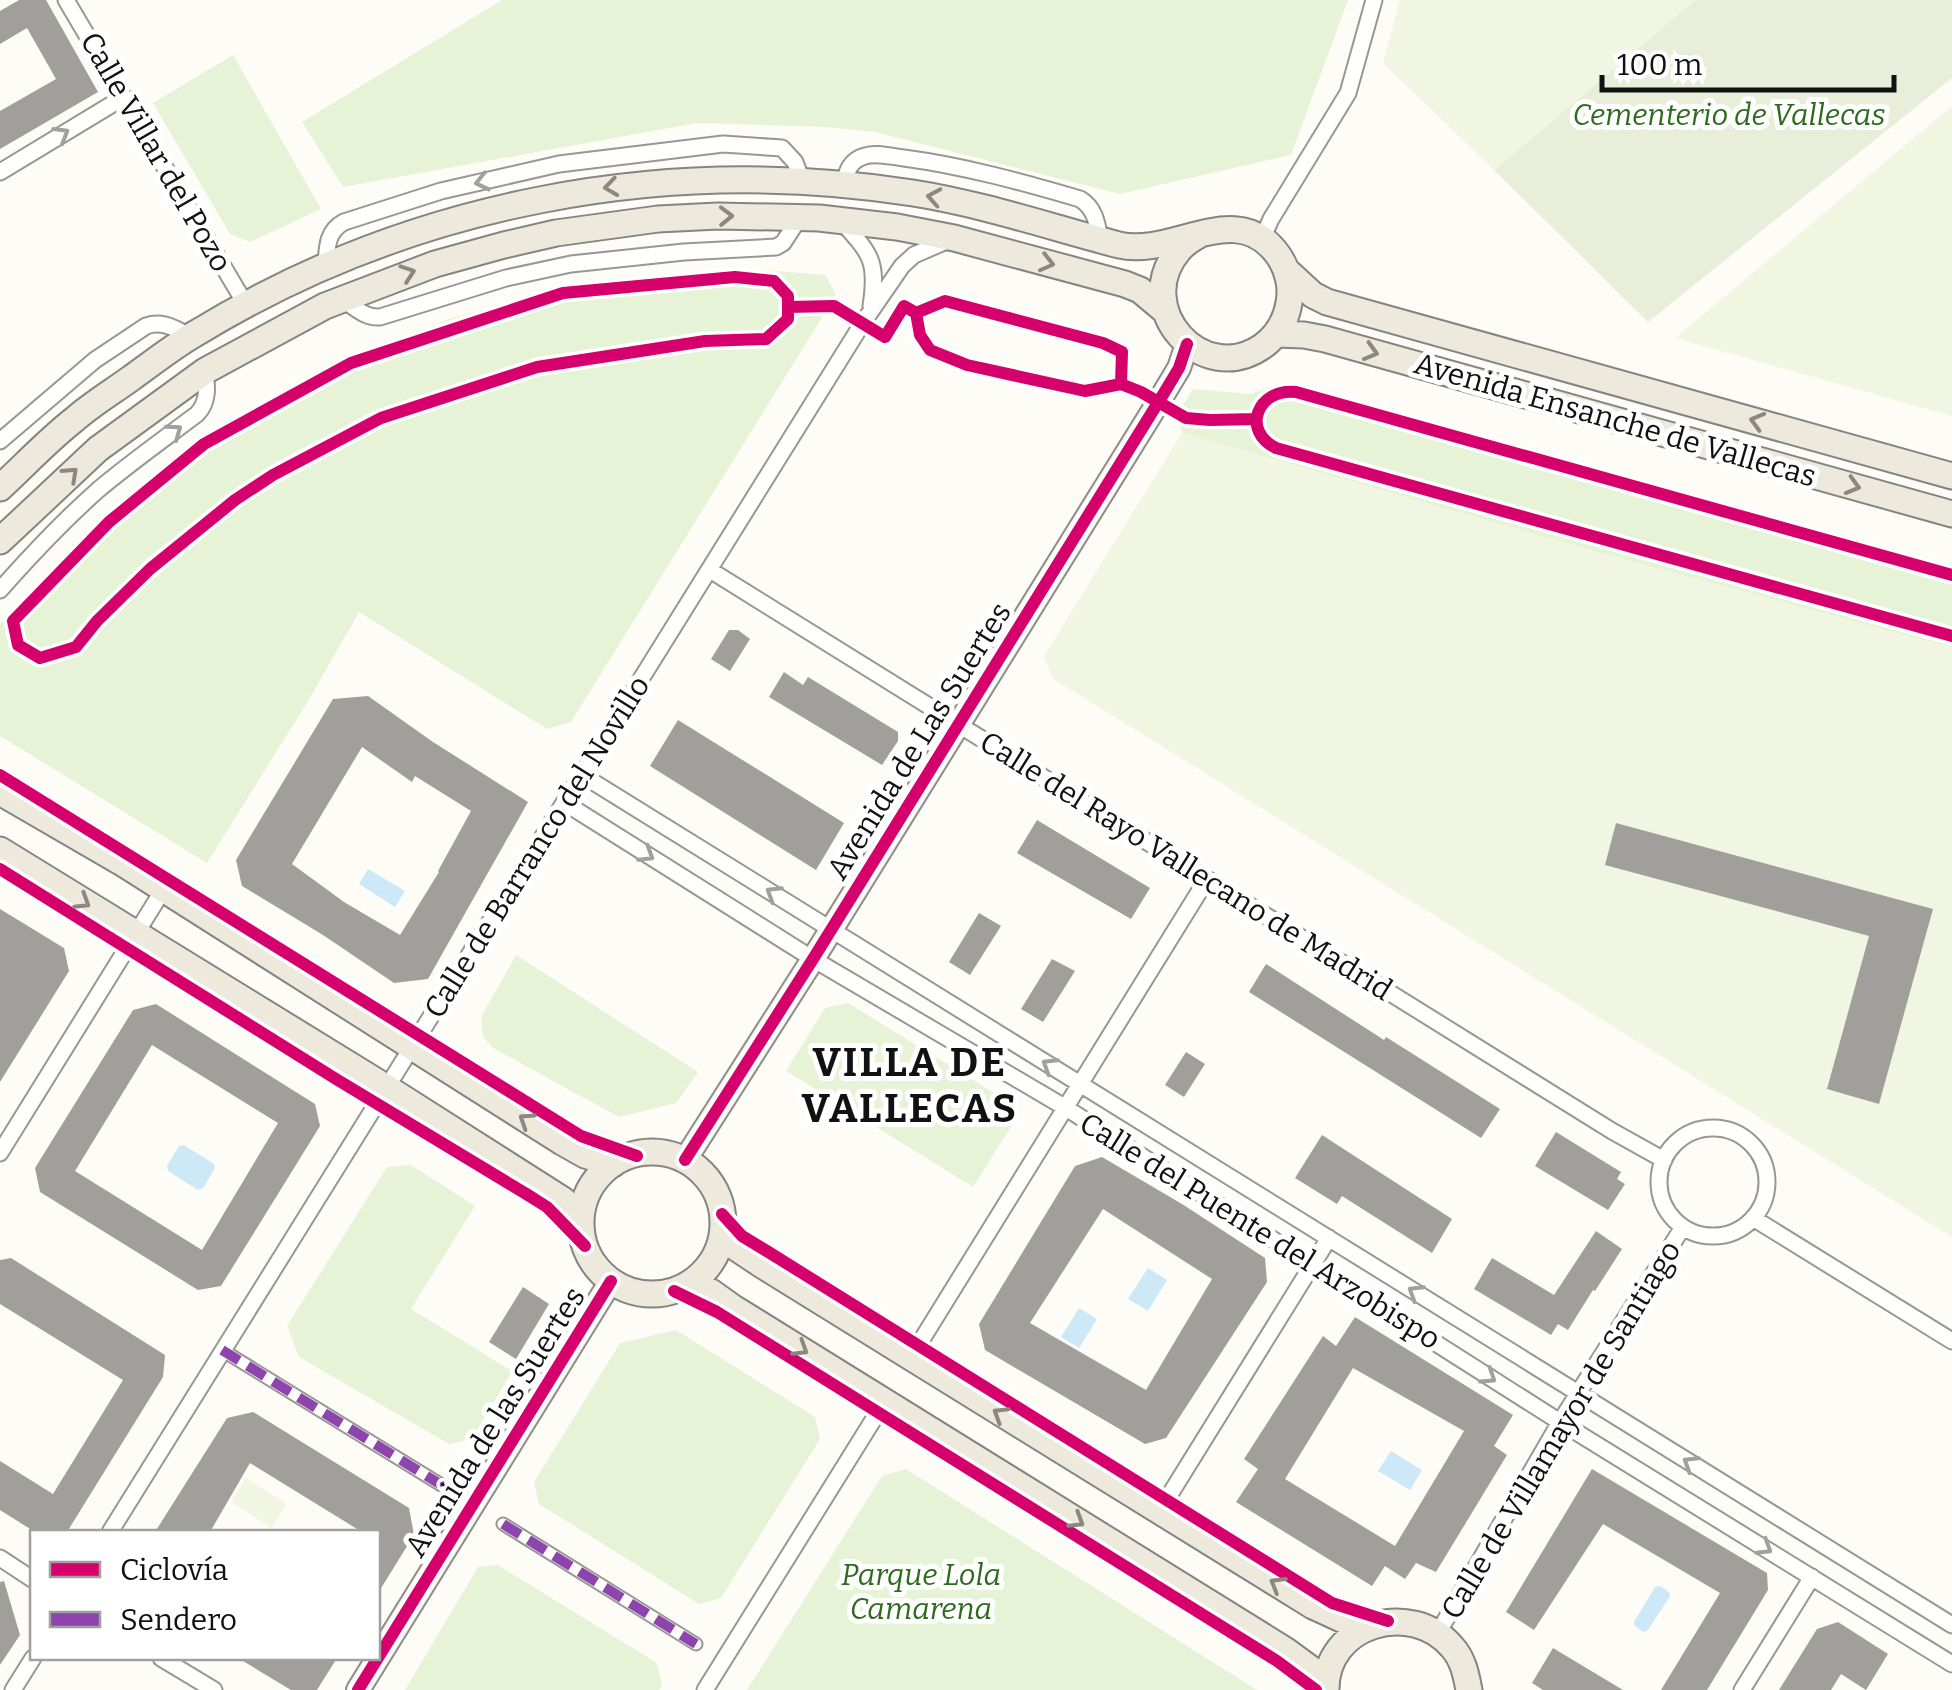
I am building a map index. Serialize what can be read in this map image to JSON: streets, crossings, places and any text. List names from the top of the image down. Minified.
{"streets":{"main road":["Avenida Ensanche de Vallecas","Avenida de Las Suertes","Avenida de las Suertes"],"street":["Calle Villar del Pozo","Calle de Barranco del Novillo","Calle del Rayo Vallecano de Madrid","Calle del Puente del Arzobispo","Calle de Villamayor de Santiago"]},"crossings":[["Avenida Ensanche de Vallecas","Avenida de Las Suertes"],["Avenida de Las Suertes","Calle del Rayo Vallecano de Madrid"],["Avenida de Las Suertes","Calle del Puente del Arzobispo"],["Avenida de Las Suertes","Avenida de las Suertes"],["Calle de Barranco del Novillo","Calle del Rayo Vallecano de Madrid"],["Calle de Barranco del Novillo","Calle del Puente del Arzobispo"],["Calle del Rayo Vallecano de Madrid","Calle de Villamayor de Santiago"],["Calle del Puente del Arzobispo","Calle de Villamayor de Santiago"]],"districts":["VILLA DE VALLECAS"],"parks":["Cementerio de Vallecas","Parque Lola Camarena"],"legend":["Ciclovía","Sendero"],"scale_bar":"100 m"}
